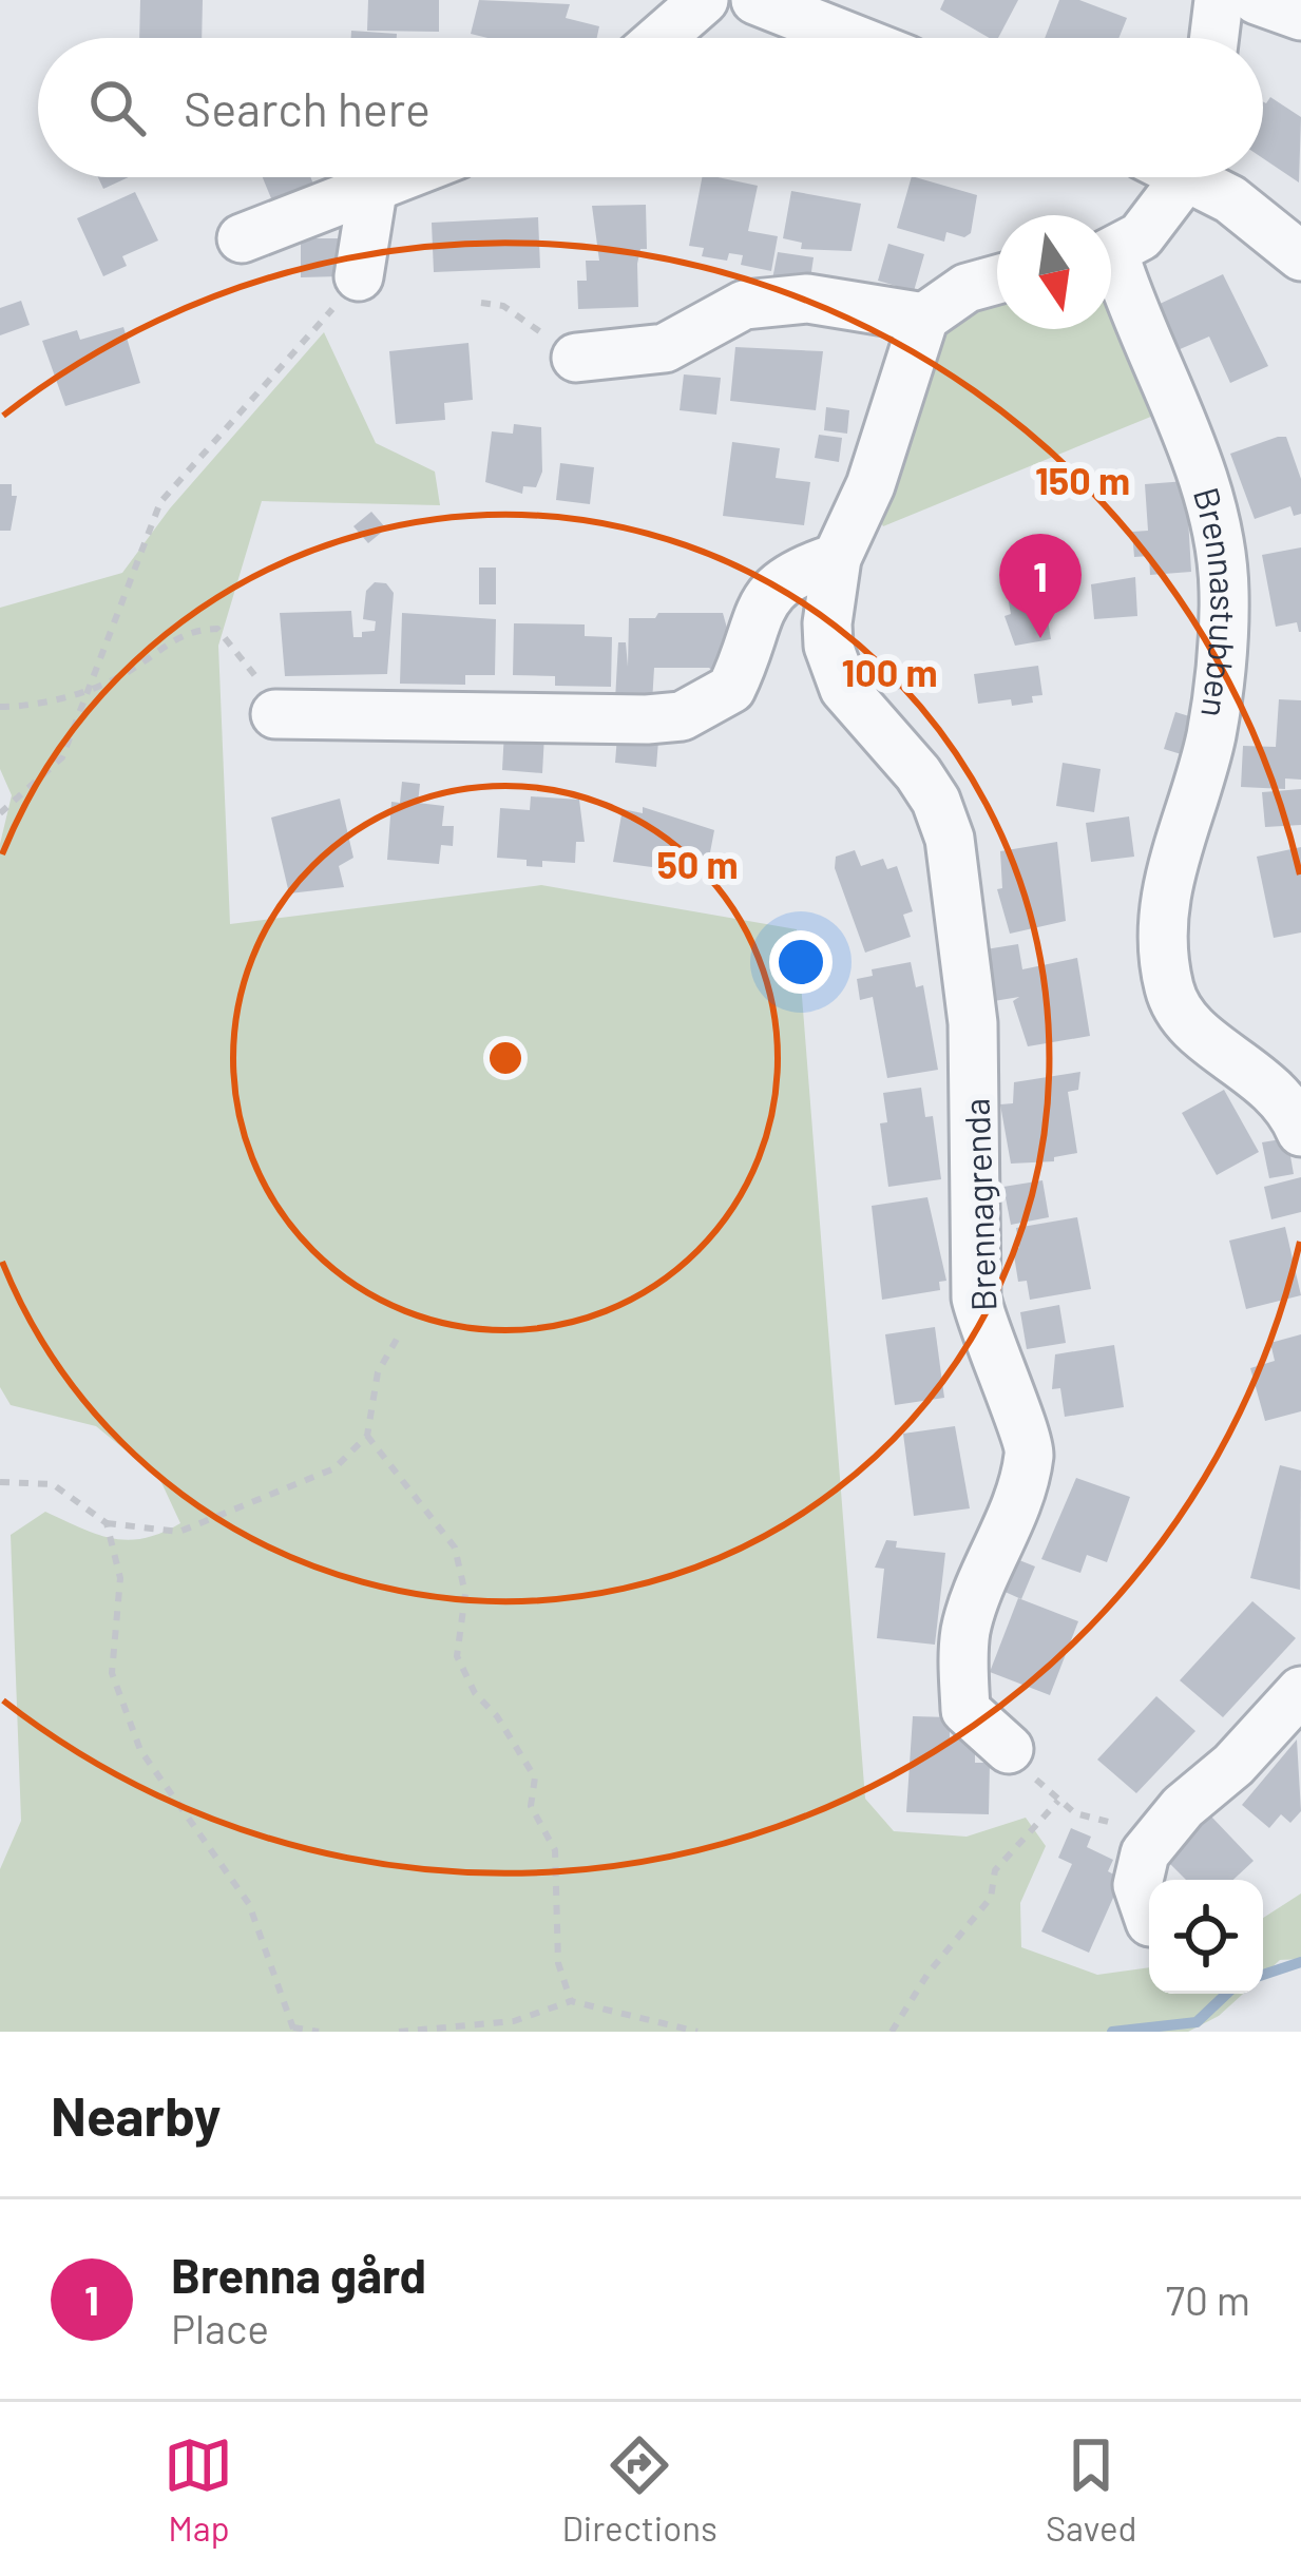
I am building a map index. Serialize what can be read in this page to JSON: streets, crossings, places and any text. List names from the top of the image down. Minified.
{"streets":{"street":["Brennastubben","Brennagrenda"]},"north":"bottom","page":{"search":"Search here","pins":"1","heading":"Nearby","list":[{"mark":"1","name":"Brenna gård","note":"Place","value":"70 m"}],"nav":["Map","Directions","Saved"]},"rings":["150 m","100 m","50 m"]}
